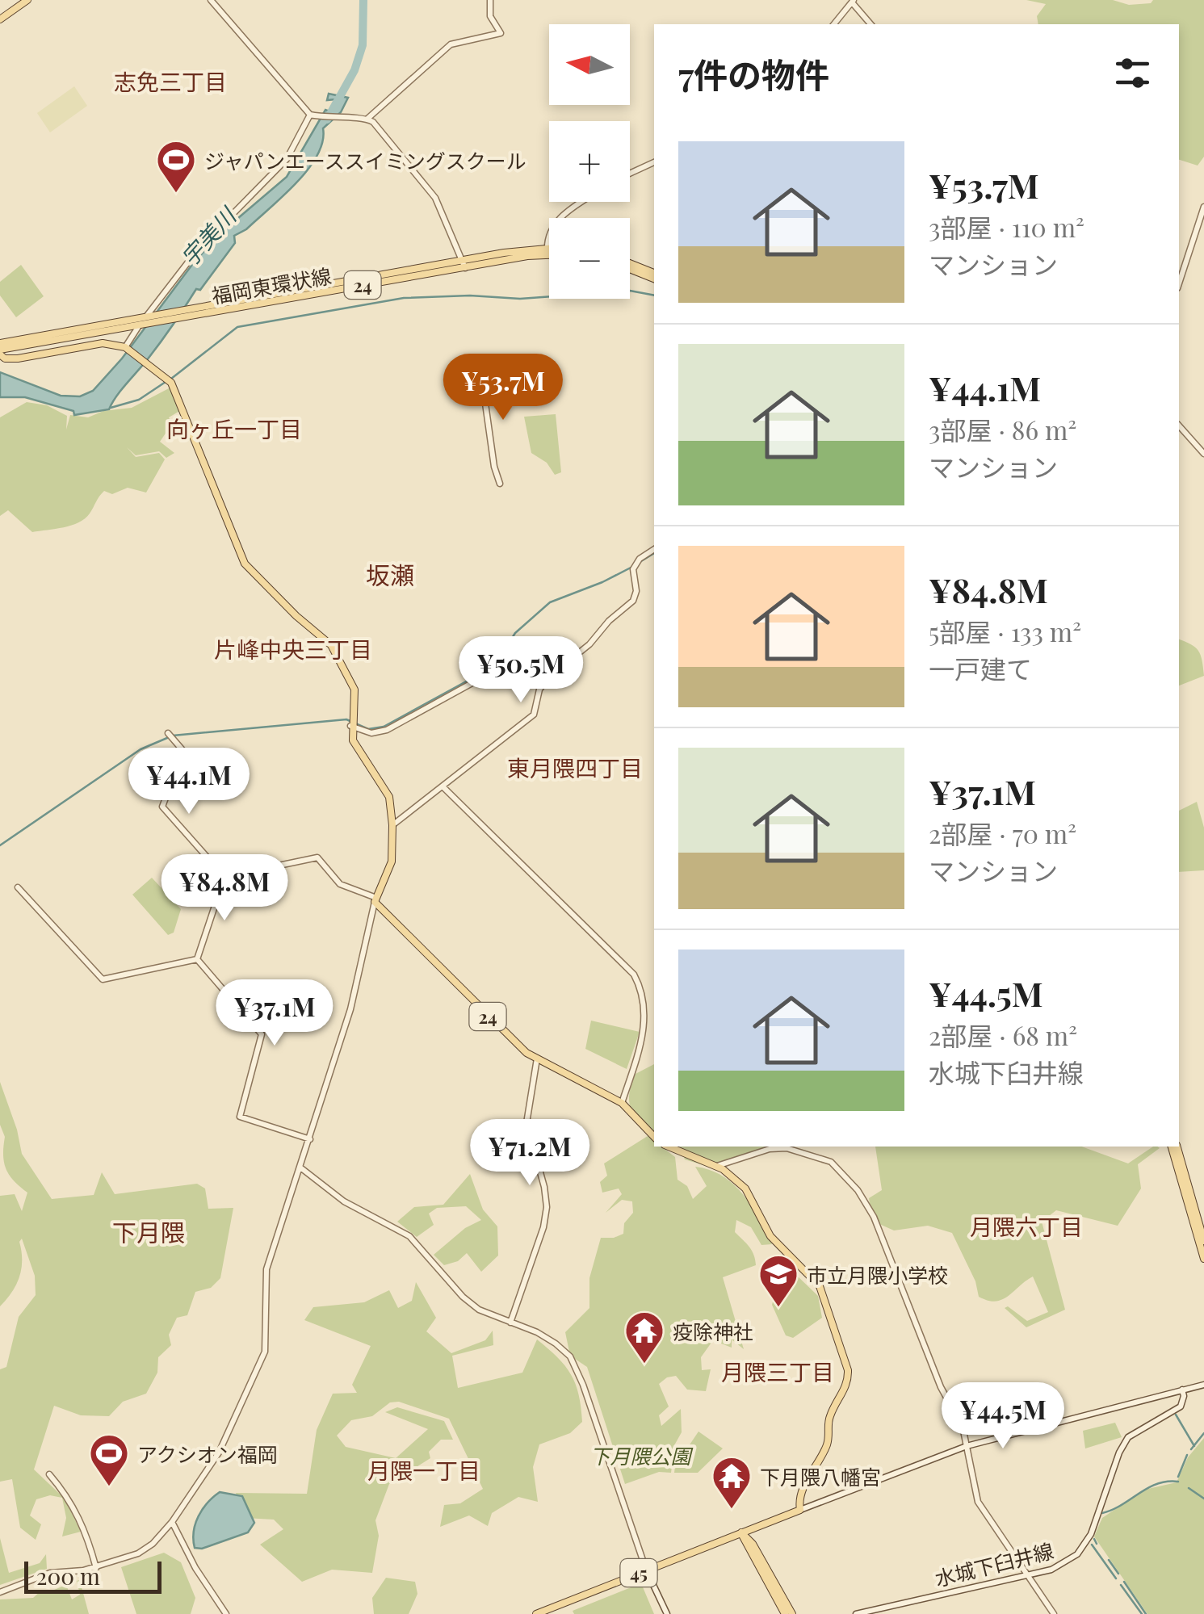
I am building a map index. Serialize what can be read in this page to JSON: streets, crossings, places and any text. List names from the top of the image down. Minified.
{"streets":{"main road":["福岡東環状線","24","45"],"street":["水城下臼井線"]},"crossings":[["福岡東環状線","24"]],"districts":["志免三丁目","向ヶ丘一丁目","坂瀬","片峰中央三丁目","東月隈四丁目","月隈六丁目","下月隈","月隈三丁目","月隈一丁目"],"water":["宇美川"],"parks":["下月隈公園"],"places":{"sports":["ジャパンエーススイミングスクール","アクシオン福岡"],"school or university":["市立月隈小学校"],"temple":["疫除神社","下月隈八幡宮"]},"scale_bar":"200 m","north":"left","page":{"map_buttons":["+","−"],"heading":"7件の物件","list":[{"name":"¥53.7M","note":"3部屋 · 110 m² · マンション"},{"name":"¥44.1M","note":"3部屋 · 86 m² · マンション"},{"name":"¥84.8M","note":"5部屋 · 133 m² · 一戸建て"},{"name":"¥37.1M","note":"2部屋 · 70 m² · マンション"},{"name":"¥44.5M","note":"2部屋 · 68 m² · 水城下臼井線"}],"price":["¥53.7M","¥50.5M","¥44.1M","¥84.8M","¥37.1M","¥71.2M","¥44.5M"],"scale":"200 m"}}
